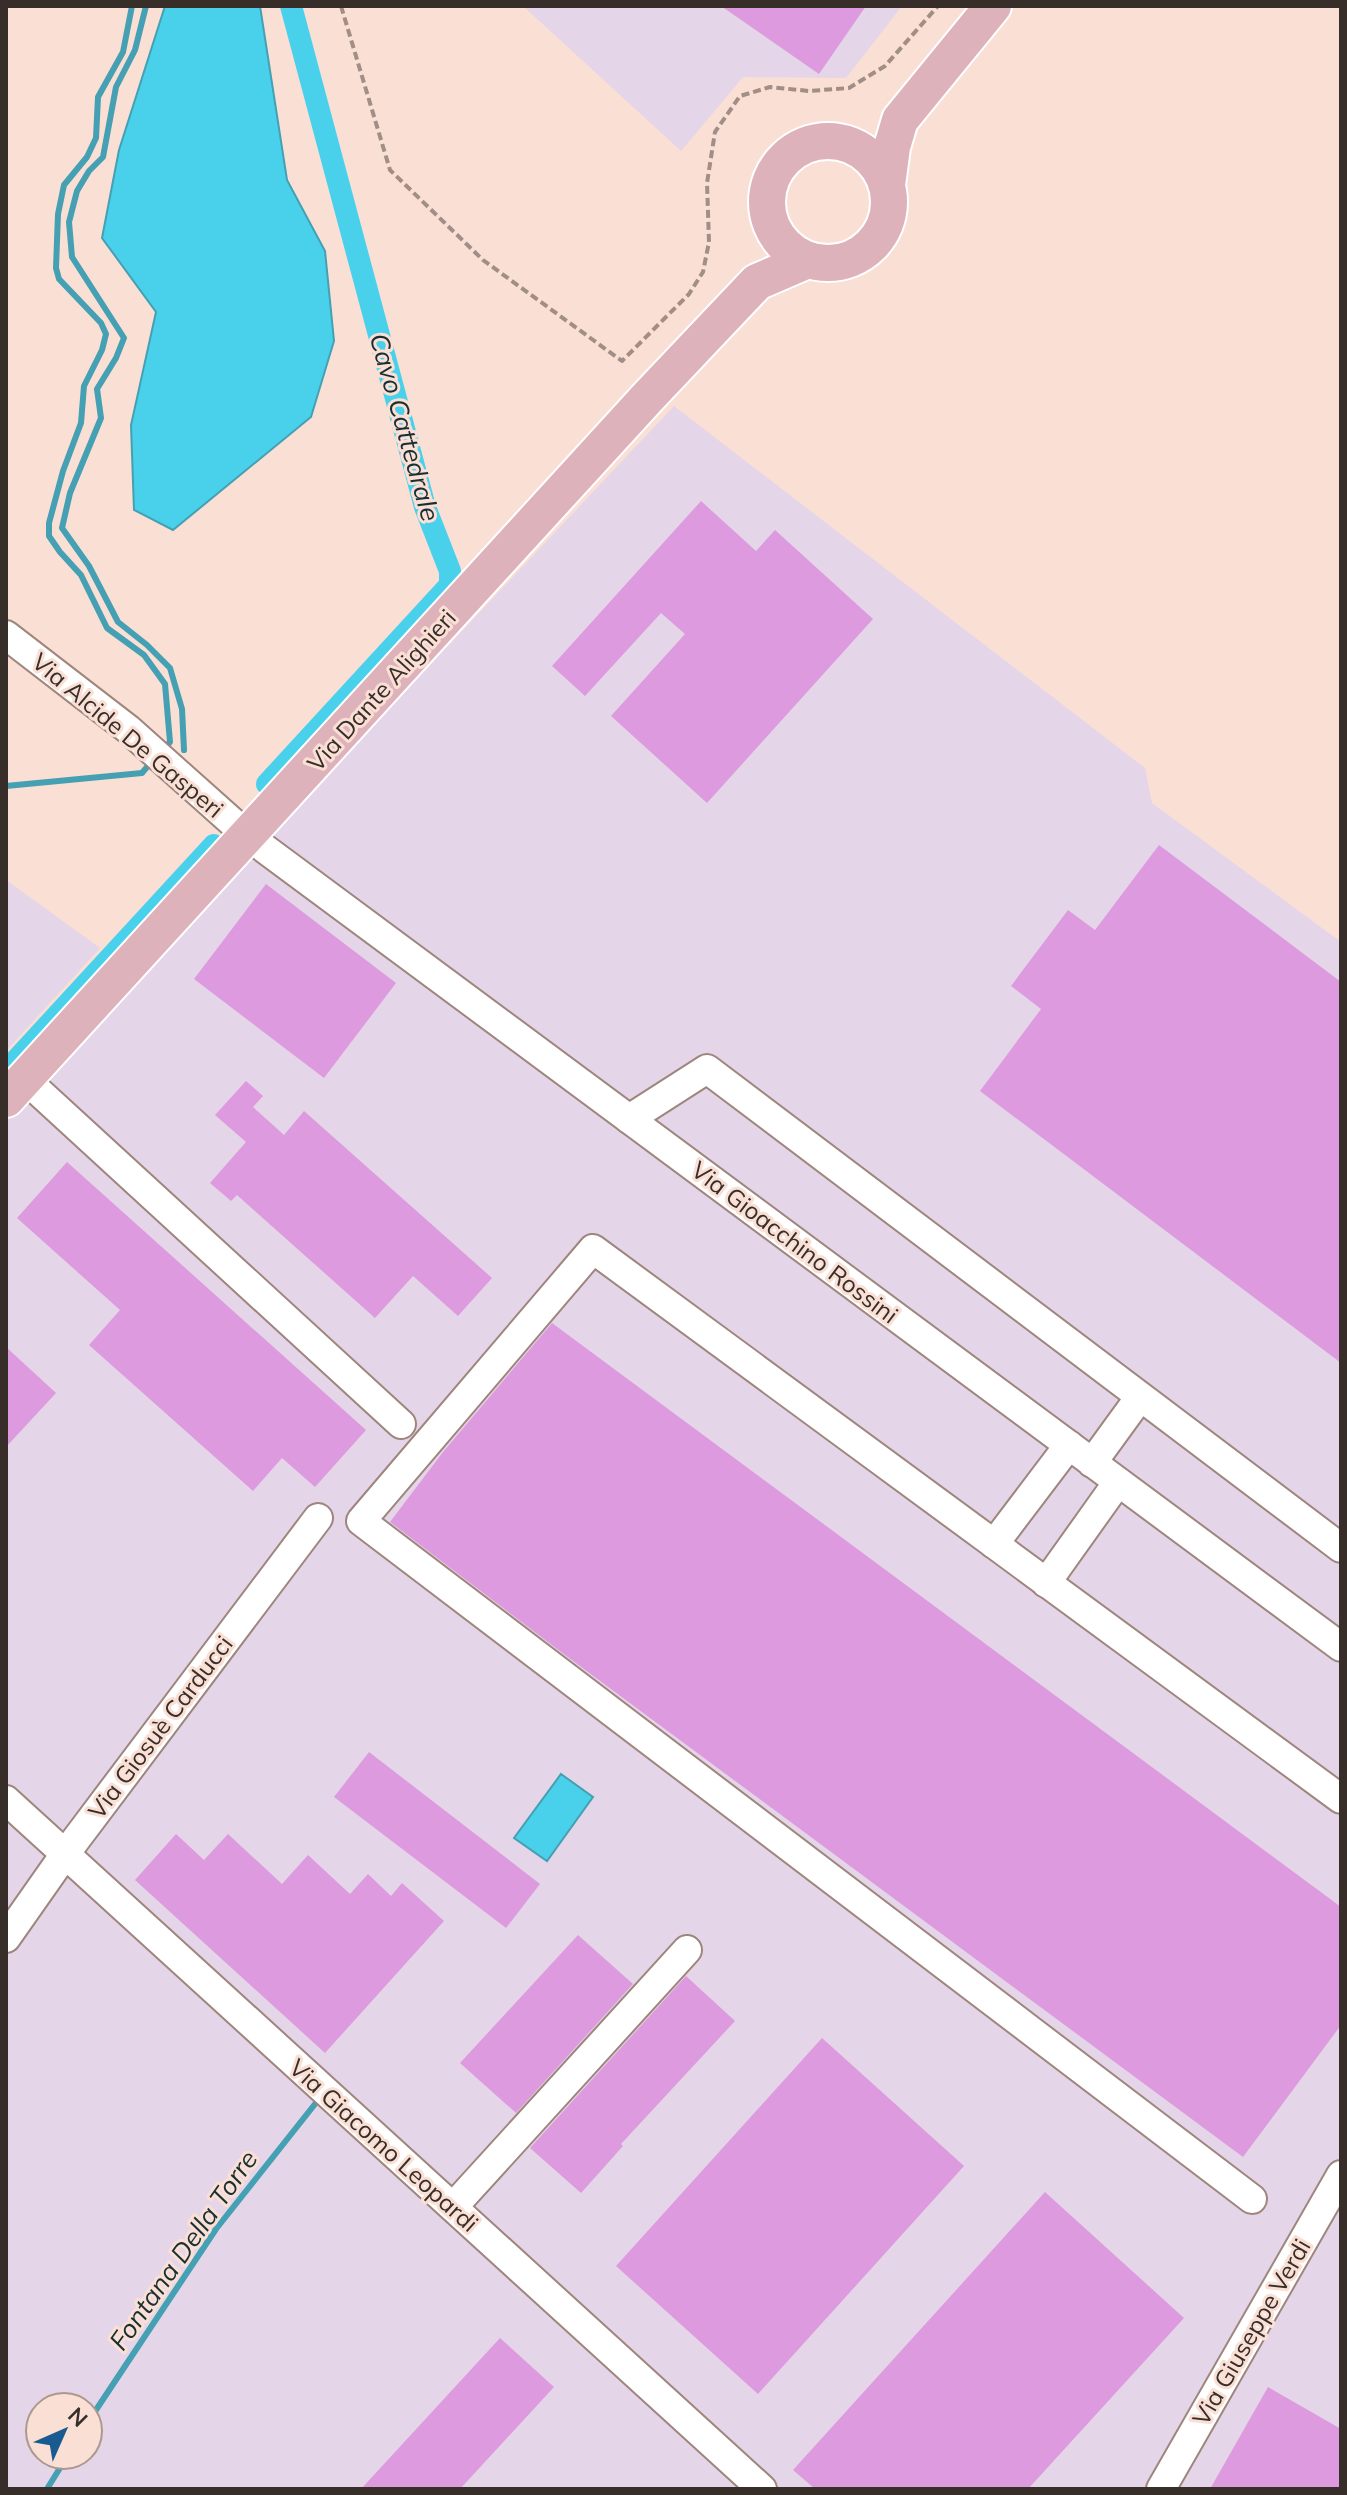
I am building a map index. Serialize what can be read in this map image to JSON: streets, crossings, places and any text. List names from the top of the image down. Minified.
{"streets":{"main road":["Via Dante Alighieri"],"street":["Via Alcide De Gasperi","Via Gioacchino Rossini","Via Giosuè Carducci","Via Giacomo Leopardi","Via Giuseppe Verdi"]},"crossings":[["Via Dante Alighieri","Via Alcide De Gasperi"],["Via Dante Alighieri","Via Gioacchino Rossini"],["Via Alcide De Gasperi","Via Gioacchino Rossini"],["Via Giosuè Carducci","Via Giacomo Leopardi"]],"water":["Cavo Cattedrale","Fontana Della Torre"],"north":"top right"}
